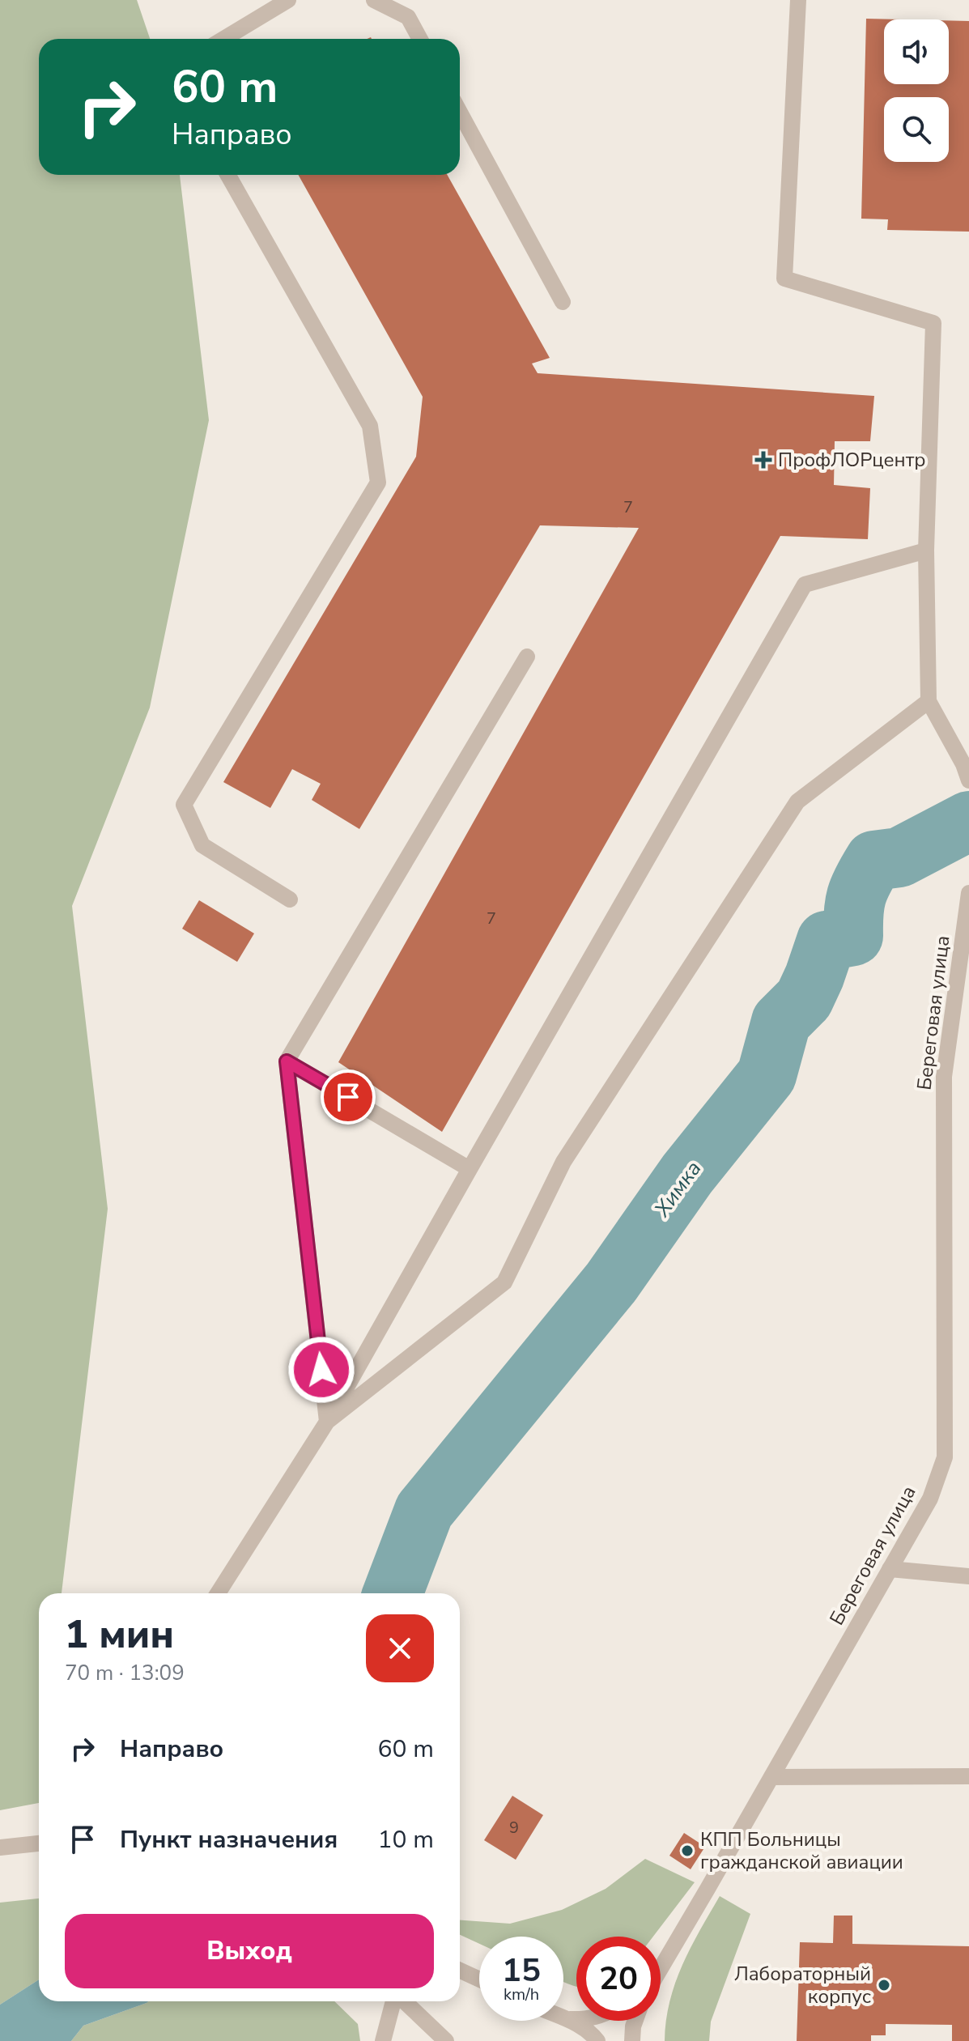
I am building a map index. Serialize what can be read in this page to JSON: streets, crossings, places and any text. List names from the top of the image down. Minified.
{"streets":{"street":["Береговая улица"]},"water":["Химка"],"places":{"health":["ПрофЛОРцентр"],"other":["КПП Больницы гражданской авиации","Лабораторный корпус"]},"house_numbers":["7","7","9"],"page":{"turn":["60 m","Направо"],"heading":["1 мин","70 m · 13:09"],"list":[{"name":"Направо","value":"60 m"},{"name":"Пункт назначения","value":"10 m"}],"buttons":"Выход","speed":"15 km/h","limit":"20"}}
